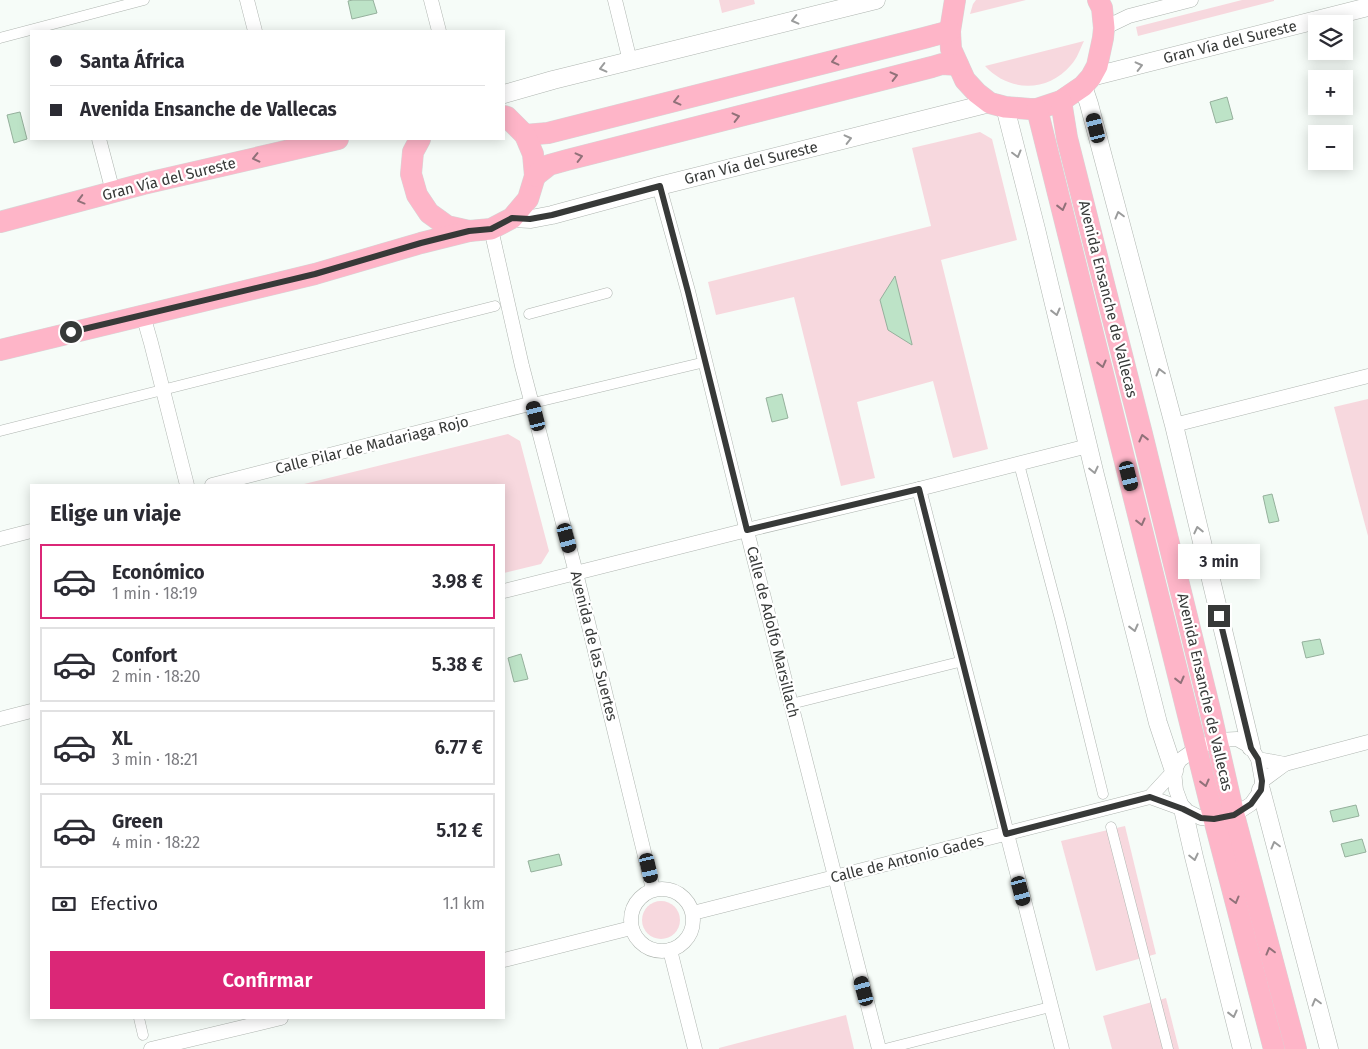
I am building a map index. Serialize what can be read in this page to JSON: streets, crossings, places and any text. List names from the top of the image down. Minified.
{"streets":{"main road":["Gran Vía del Sureste","Avenida Ensanche de Vallecas"],"street":["Calle Pilar de Madariaga Rojo","Calle de Adolfo Marsillach","Avenida de las Suertes","Calle de Antonio Gades"]},"crossings":[["Gran Vía del Sureste","Avenida Ensanche de Vallecas"],["Gran Vía del Sureste","Calle de Adolfo Marsillach"],["Calle Pilar de Madariaga Rojo","Avenida de las Suertes"],["Calle de Adolfo Marsillach","Calle de Antonio Gades"],["Avenida de las Suertes","Calle de Antonio Gades"]],"page":{"map_buttons":["+","−"],"banner":["Santa África","Avenida Ensanche de Vallecas"],"heading":"Elige un viaje","bubble":"3 min","list":[{"name":"Económico","note":"1 min · 18:19","value":"3.98 €"},{"name":"Confort","note":"2 min · 18:20","value":"5.38 €"},{"name":"XL","note":"3 min · 18:21","value":"6.77 €"},{"name":"Green","note":"4 min · 18:22","value":"5.12 €"}],"pay":["Efectivo","1.1 km"],"buttons":"Confirmar"}}
